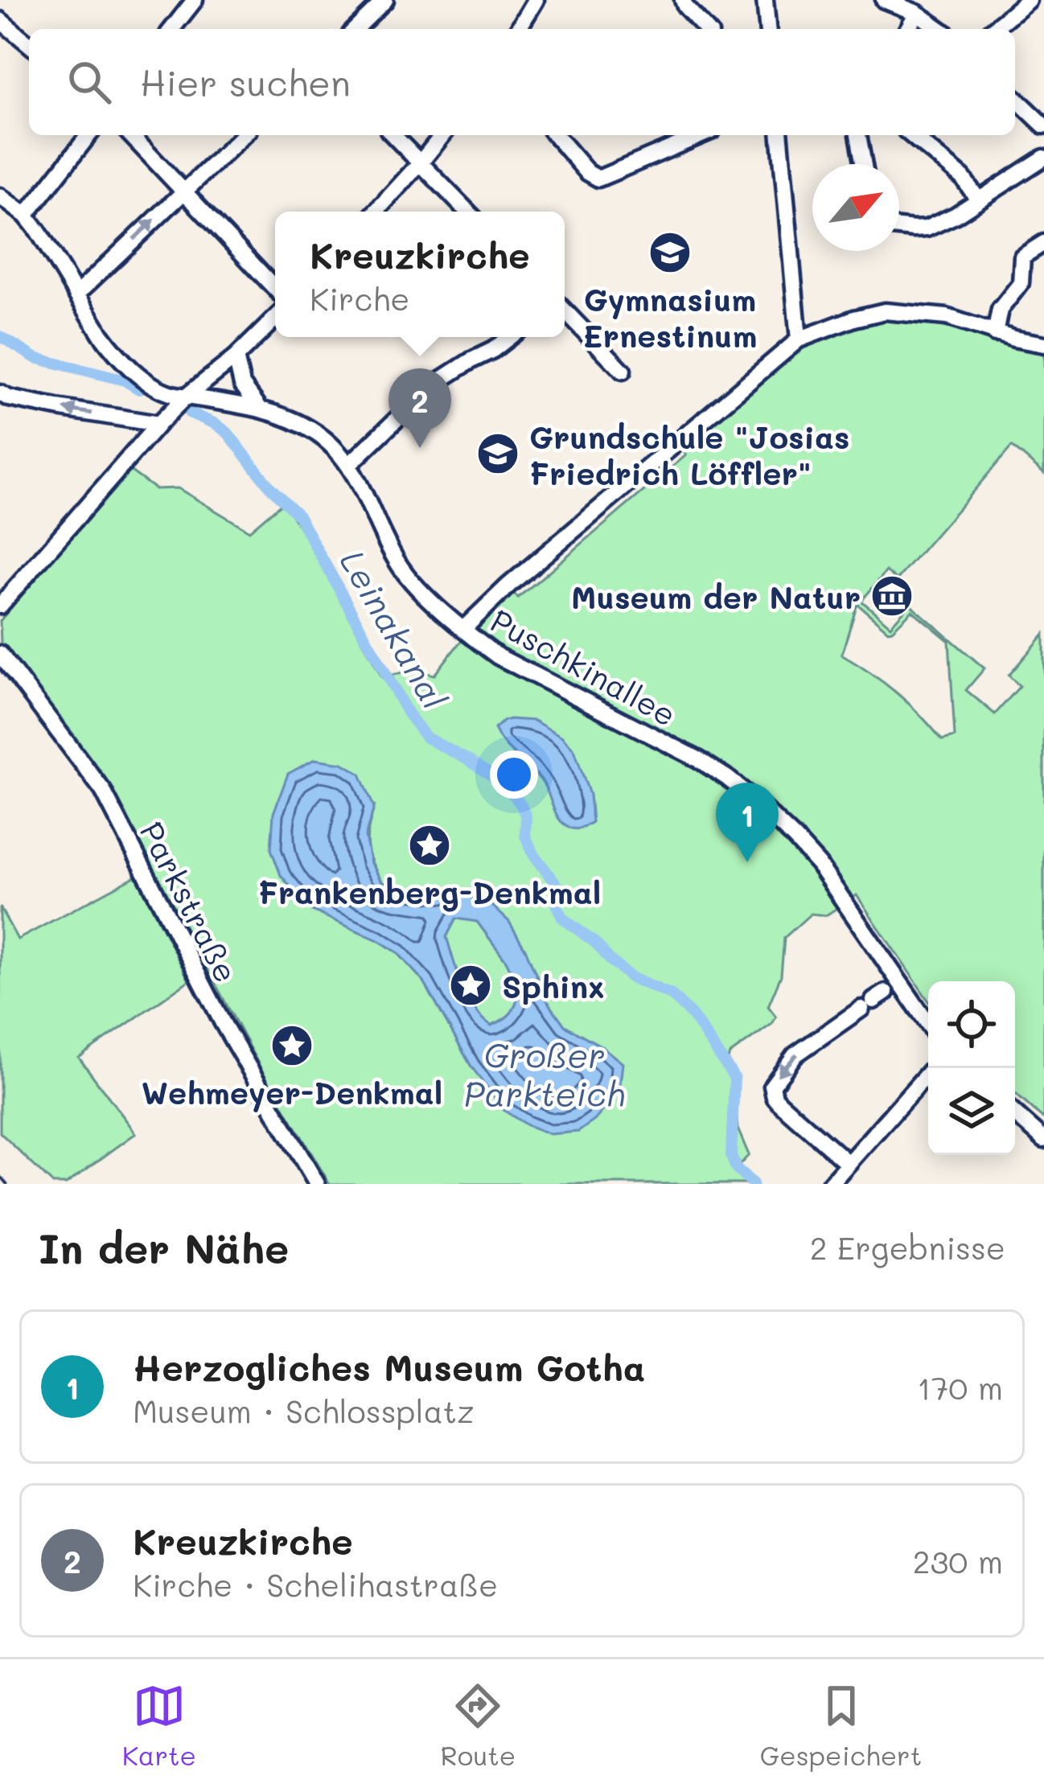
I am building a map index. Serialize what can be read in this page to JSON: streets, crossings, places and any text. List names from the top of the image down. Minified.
{"streets":{"street":["Puschkinallee","Parkstraße"]},"water":["Leinakanal","Großer Parkteich"],"places":{"school or university":["Gymnasium Ernestinum","Grundschule \"Josias Friedrich Löffler\""],"museum":["Museum der Natur"],"place":["Frankenberg-Denkmal","Sphinx","Wehmeyer-Denkmal"]},"north":"top right","page":{"search":"Hier suchen","popup":["Kreuzkirche","Kirche"],"pins":["2","1"],"heading":["In der Nähe","2 Ergebnisse"],"list":[{"mark":"1","name":"Herzogliches Museum Gotha","note":"Museum · Schlossplatz","value":"170 m"},{"mark":"2","name":"Kreuzkirche","note":"Kirche · Schelihastraße","value":"230 m"}],"nav":["Karte","Route","Gespeichert"]}}
